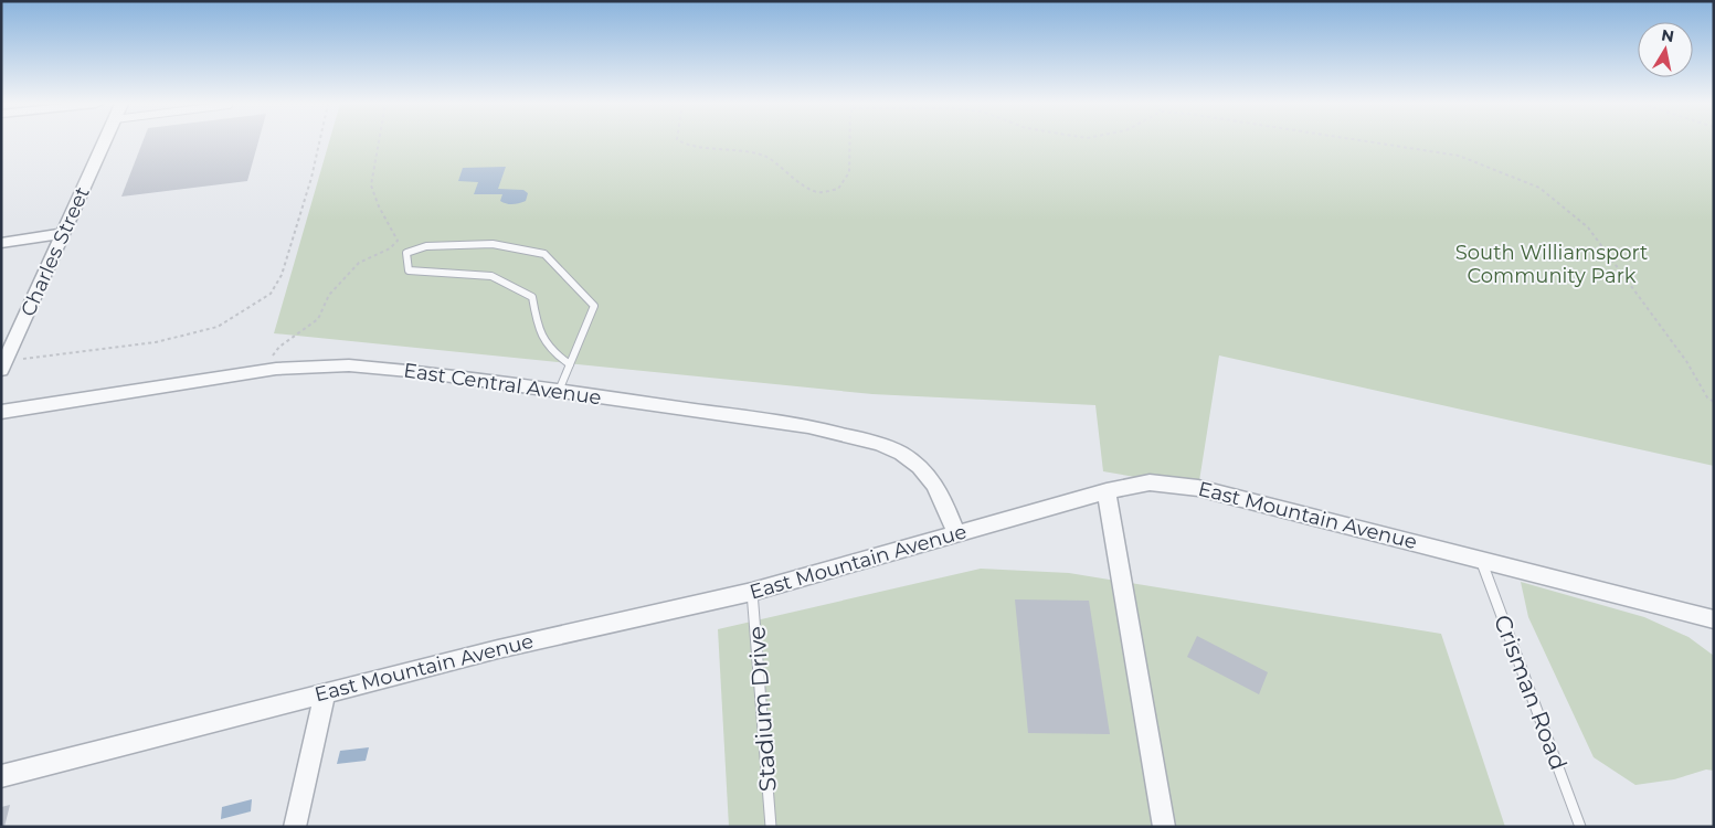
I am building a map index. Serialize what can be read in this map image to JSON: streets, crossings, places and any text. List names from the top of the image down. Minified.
{"streets":{"street":["Charles Street","East Central Avenue","East Mountain Avenue"],"lane":["Crisman Road","Stadium Drive"]},"crossings":[["East Central Avenue","East Mountain Avenue"],["East Mountain Avenue","Crisman Road"],["East Mountain Avenue","Stadium Drive"]],"parks":["South Williamsport Community Park"],"north":"top"}
